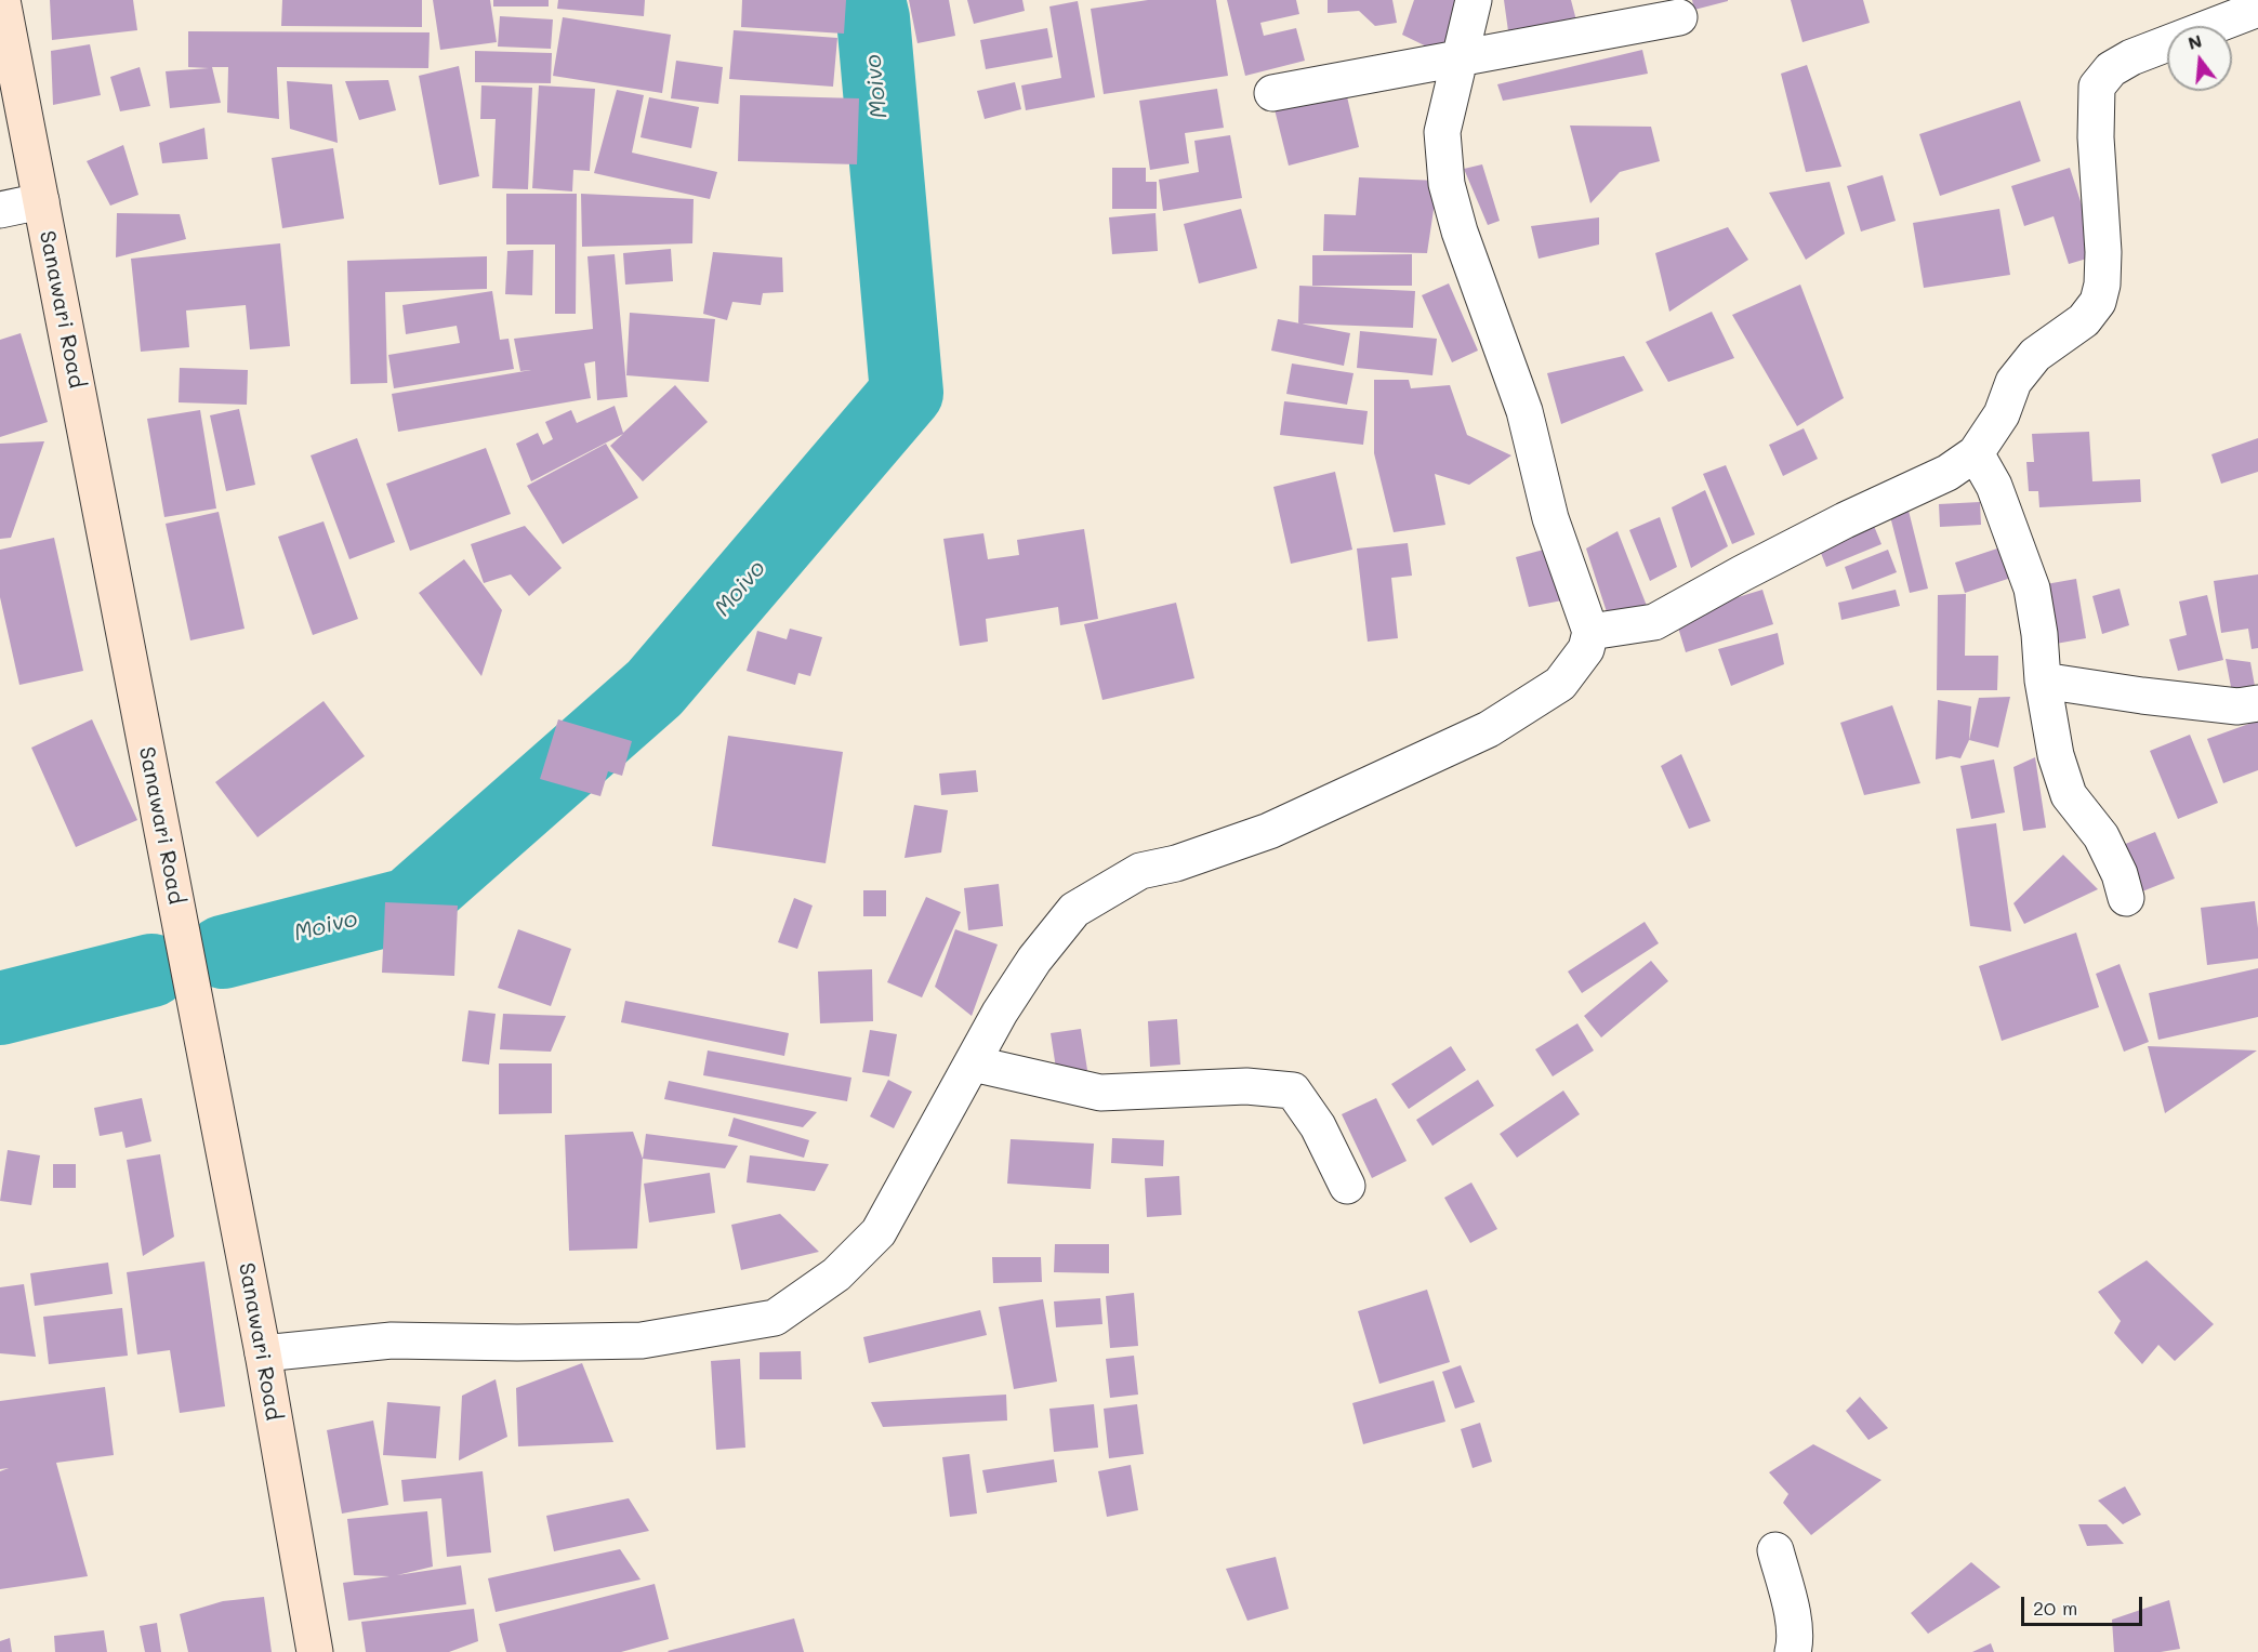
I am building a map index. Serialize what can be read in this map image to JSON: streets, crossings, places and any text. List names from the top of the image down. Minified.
{"streets":{"street":["Sanawari Road"]},"water":["Moivo"],"scale_bar":"20 m","north":"top"}
